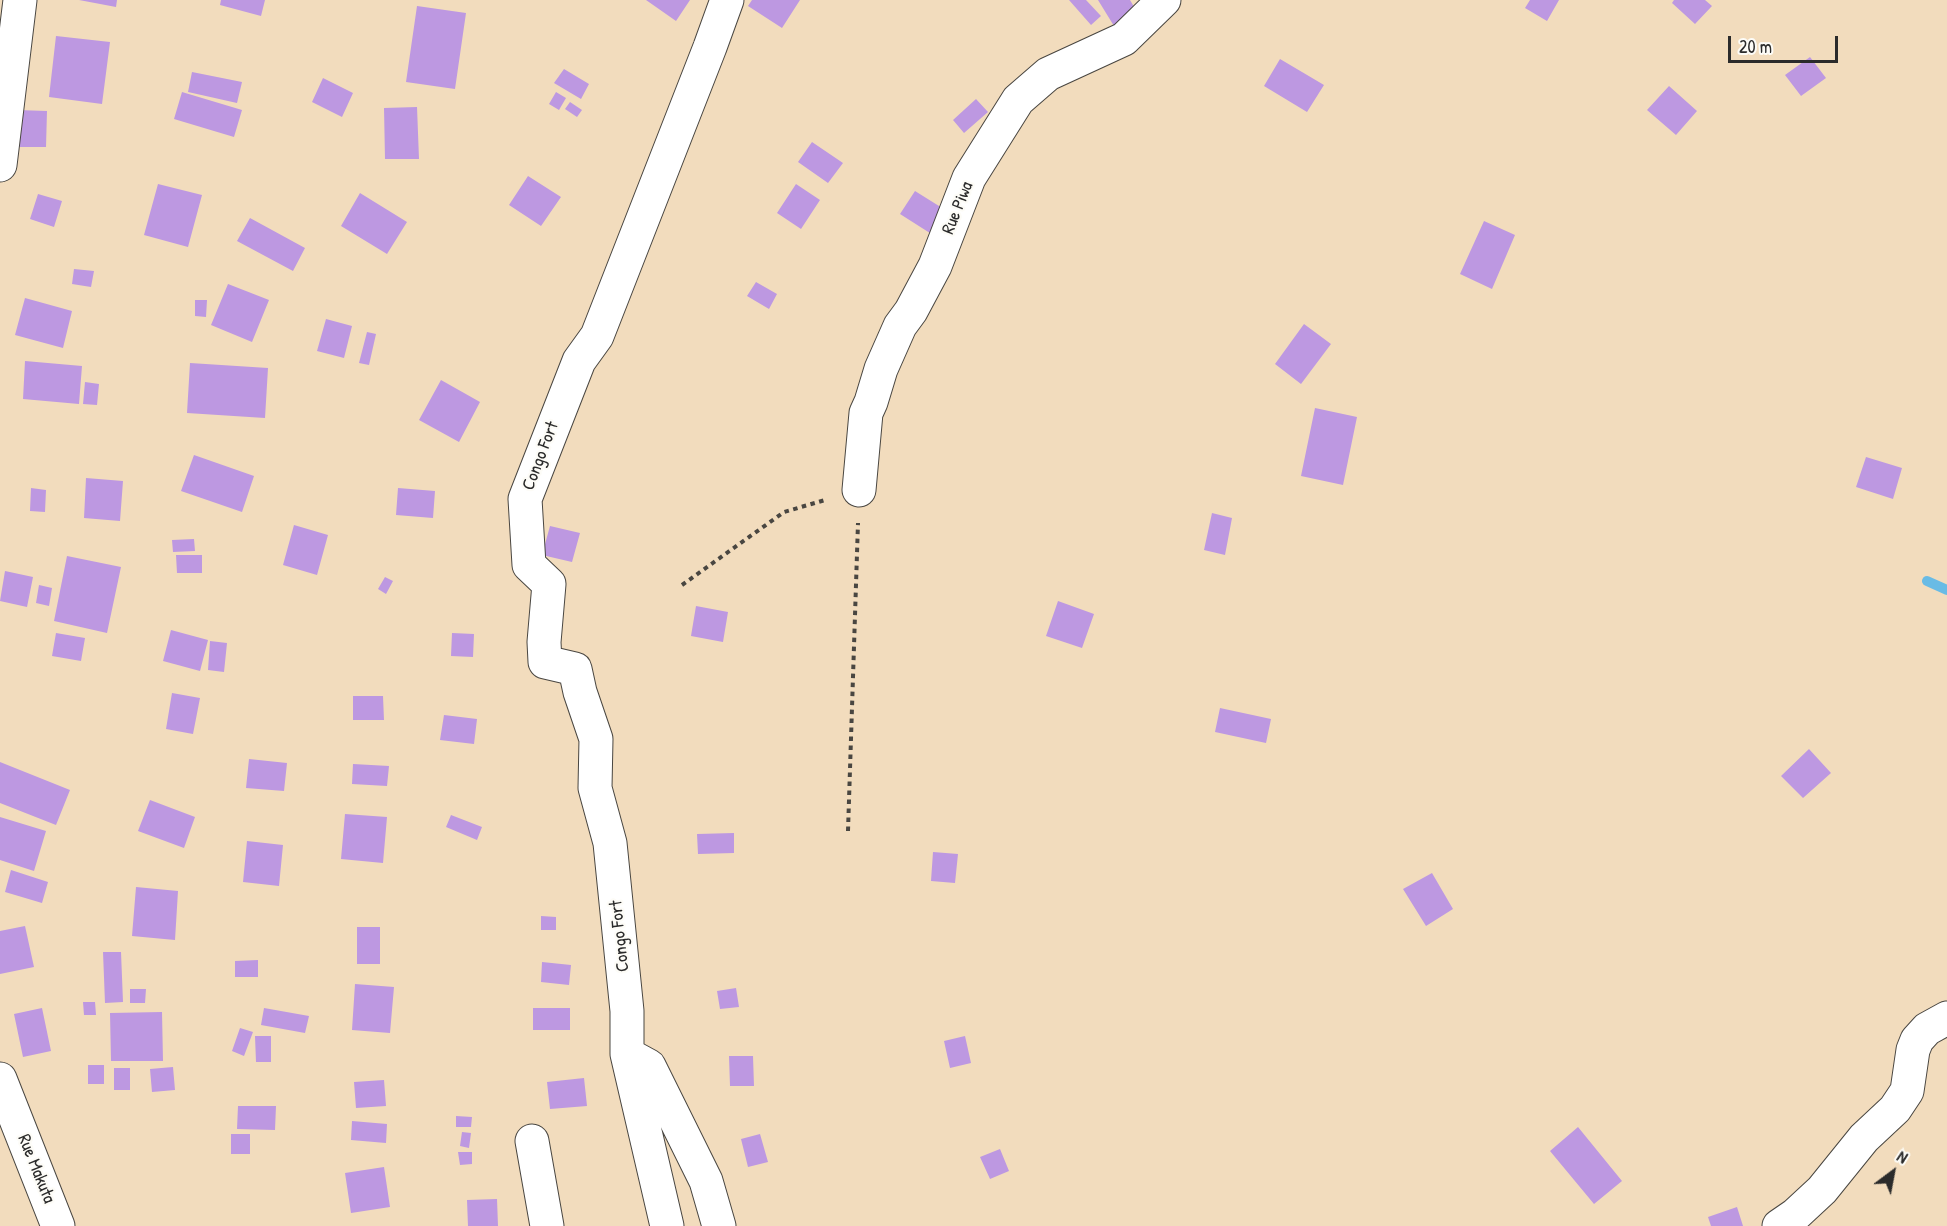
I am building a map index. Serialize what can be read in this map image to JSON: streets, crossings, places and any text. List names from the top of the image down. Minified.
{"streets":{"street":["Rue Piwa","Congo Fort","Rue Makuta"]},"scale_bar":"20 m","north":"top right"}
